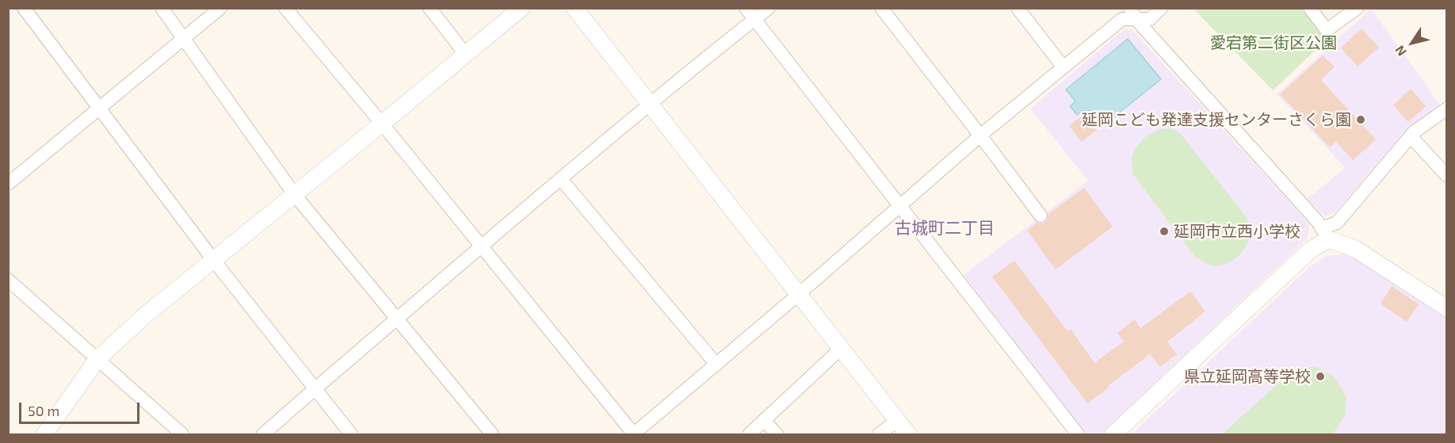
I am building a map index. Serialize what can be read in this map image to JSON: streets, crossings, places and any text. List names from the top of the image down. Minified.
{"districts":["古城町二丁目"],"parks":["愛宕第二街区公園"],"places":["延岡こども発達支援センターさくら園","延岡市立西小学校","県立延岡高等学校"],"scale_bar":"50 m","north":"bottom left"}
